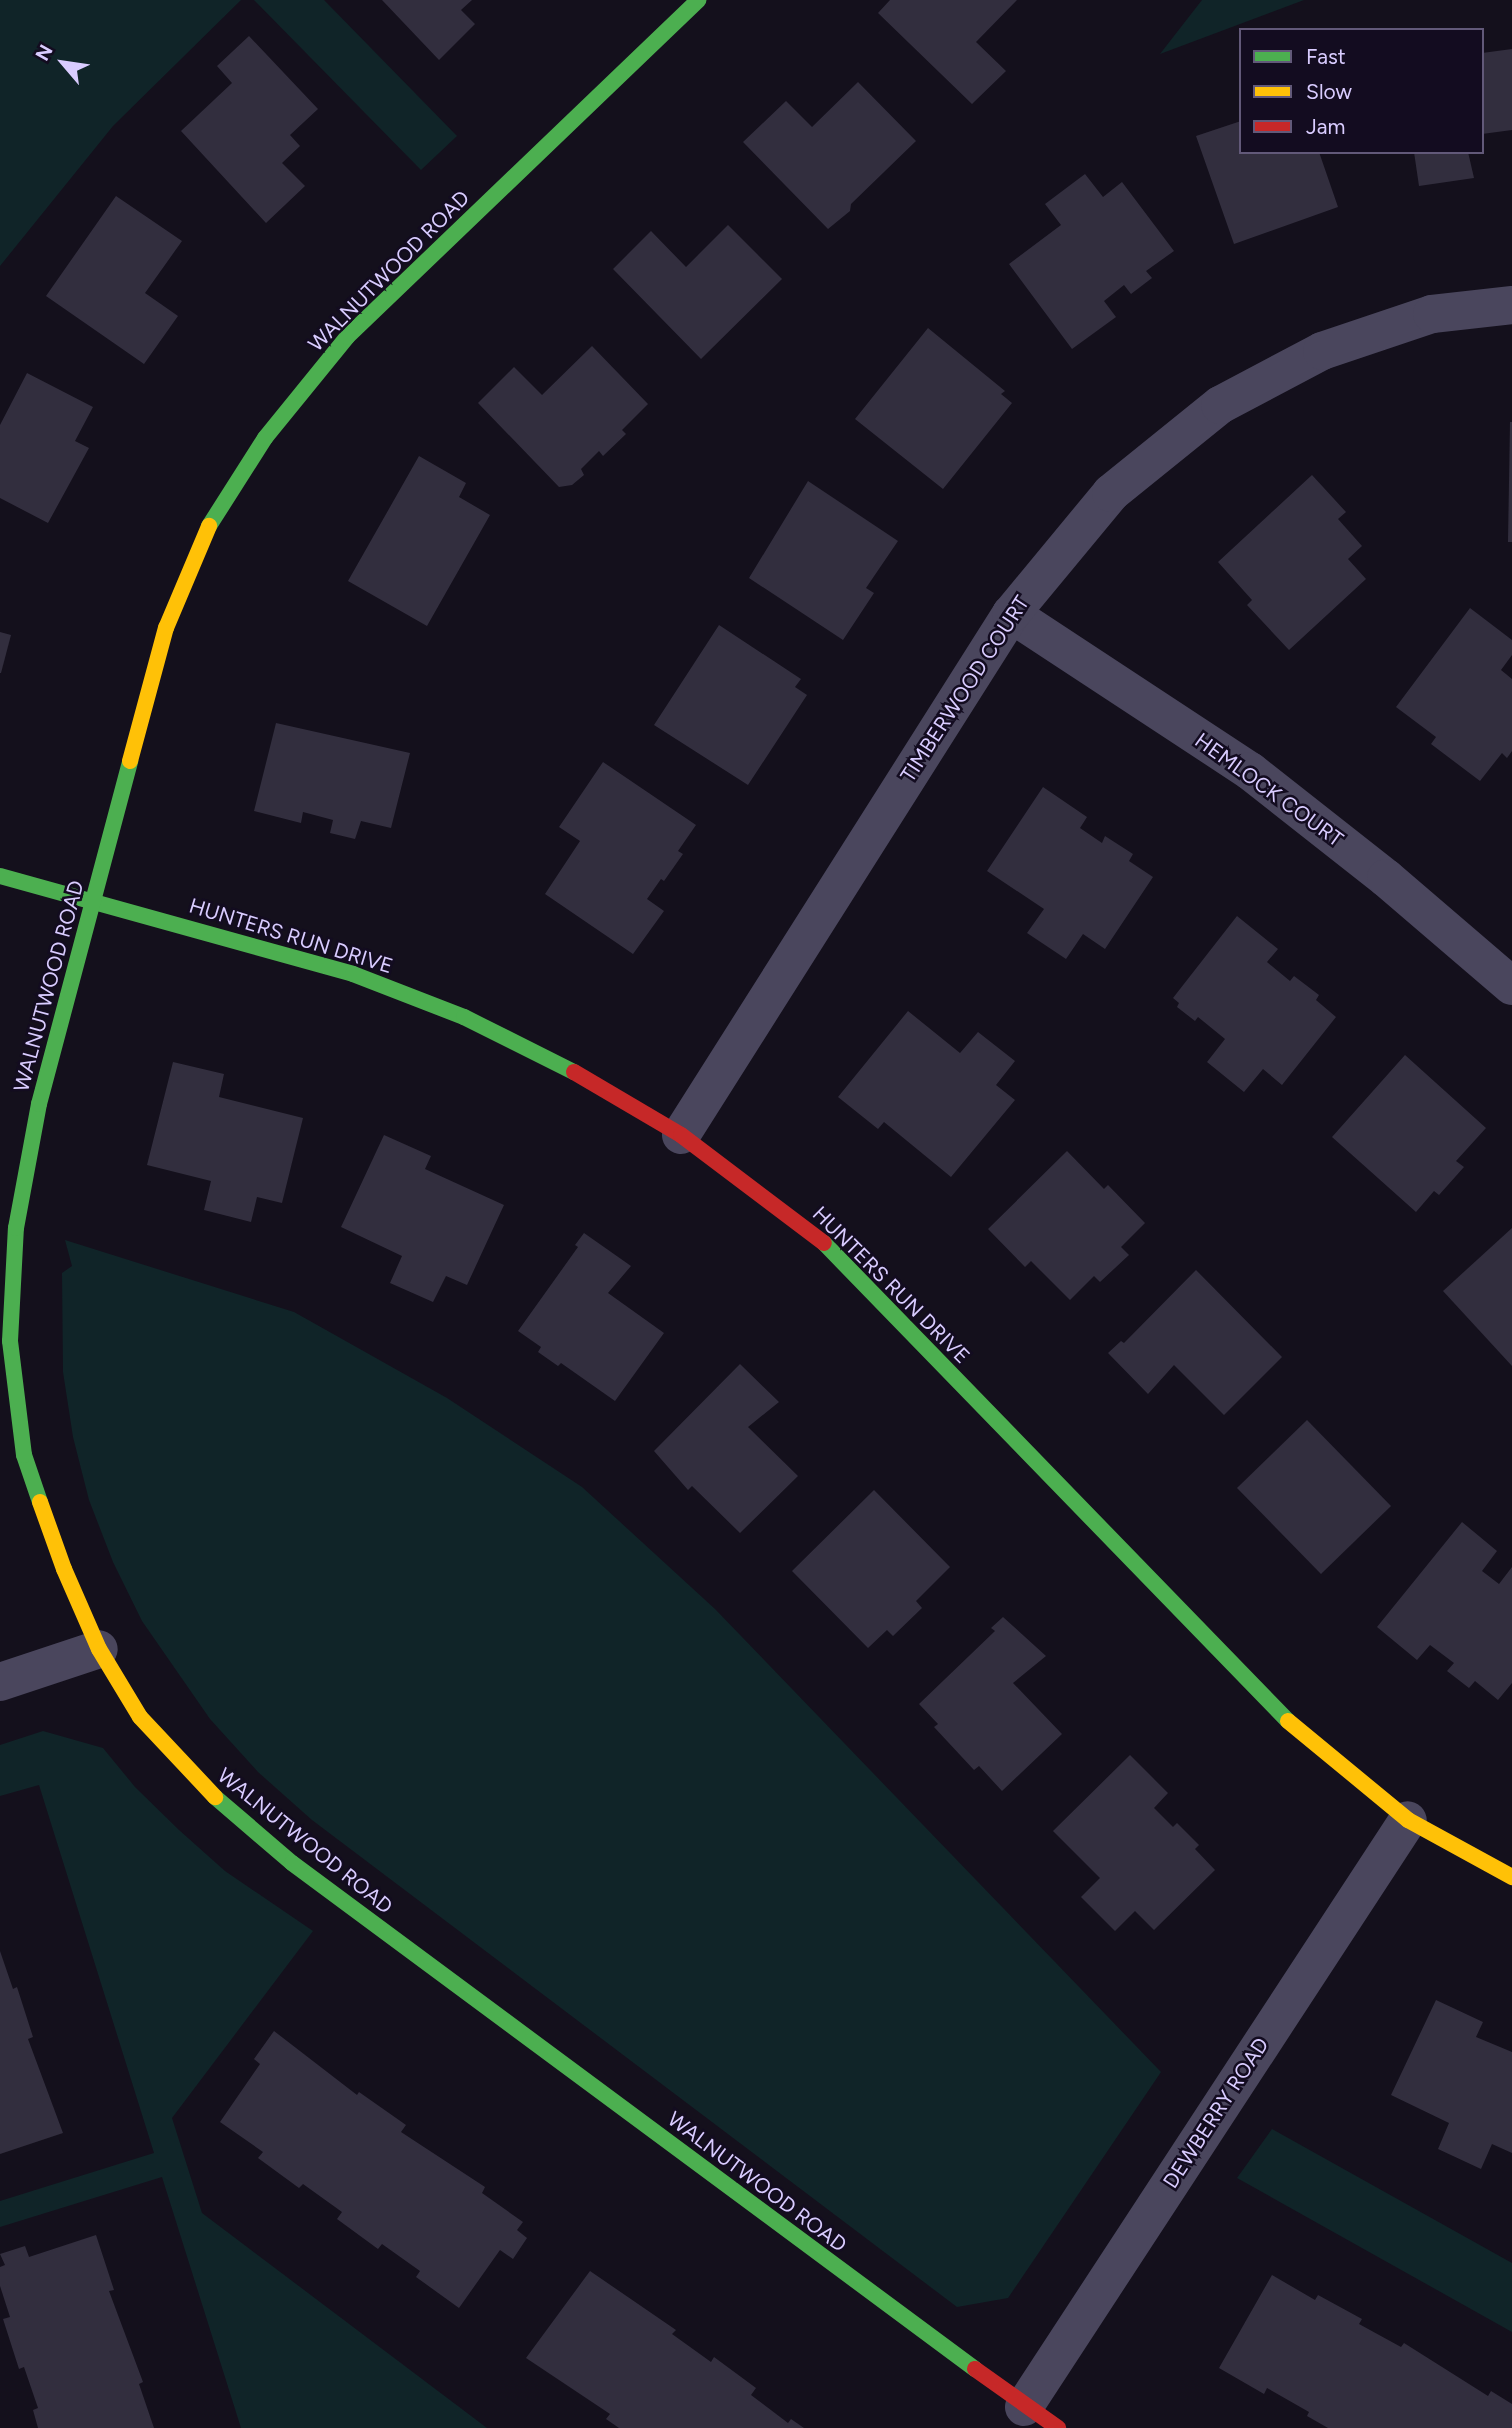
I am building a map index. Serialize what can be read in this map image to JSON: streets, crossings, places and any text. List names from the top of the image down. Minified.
{"streets":{"street":["WALNUTWOOD ROAD","TIMBERWOOD COURT","HEMLOCK COURT","HUNTERS RUN DRIVE","DEWBERRY ROAD"]},"crossings":[["WALNUTWOOD ROAD","HUNTERS RUN DRIVE"],["WALNUTWOOD ROAD","DEWBERRY ROAD"],["TIMBERWOOD COURT","HEMLOCK COURT"],["TIMBERWOOD COURT","HUNTERS RUN DRIVE"],["HUNTERS RUN DRIVE","DEWBERRY ROAD"]],"legend":["Fast","Slow","Jam"],"north":"top left"}
